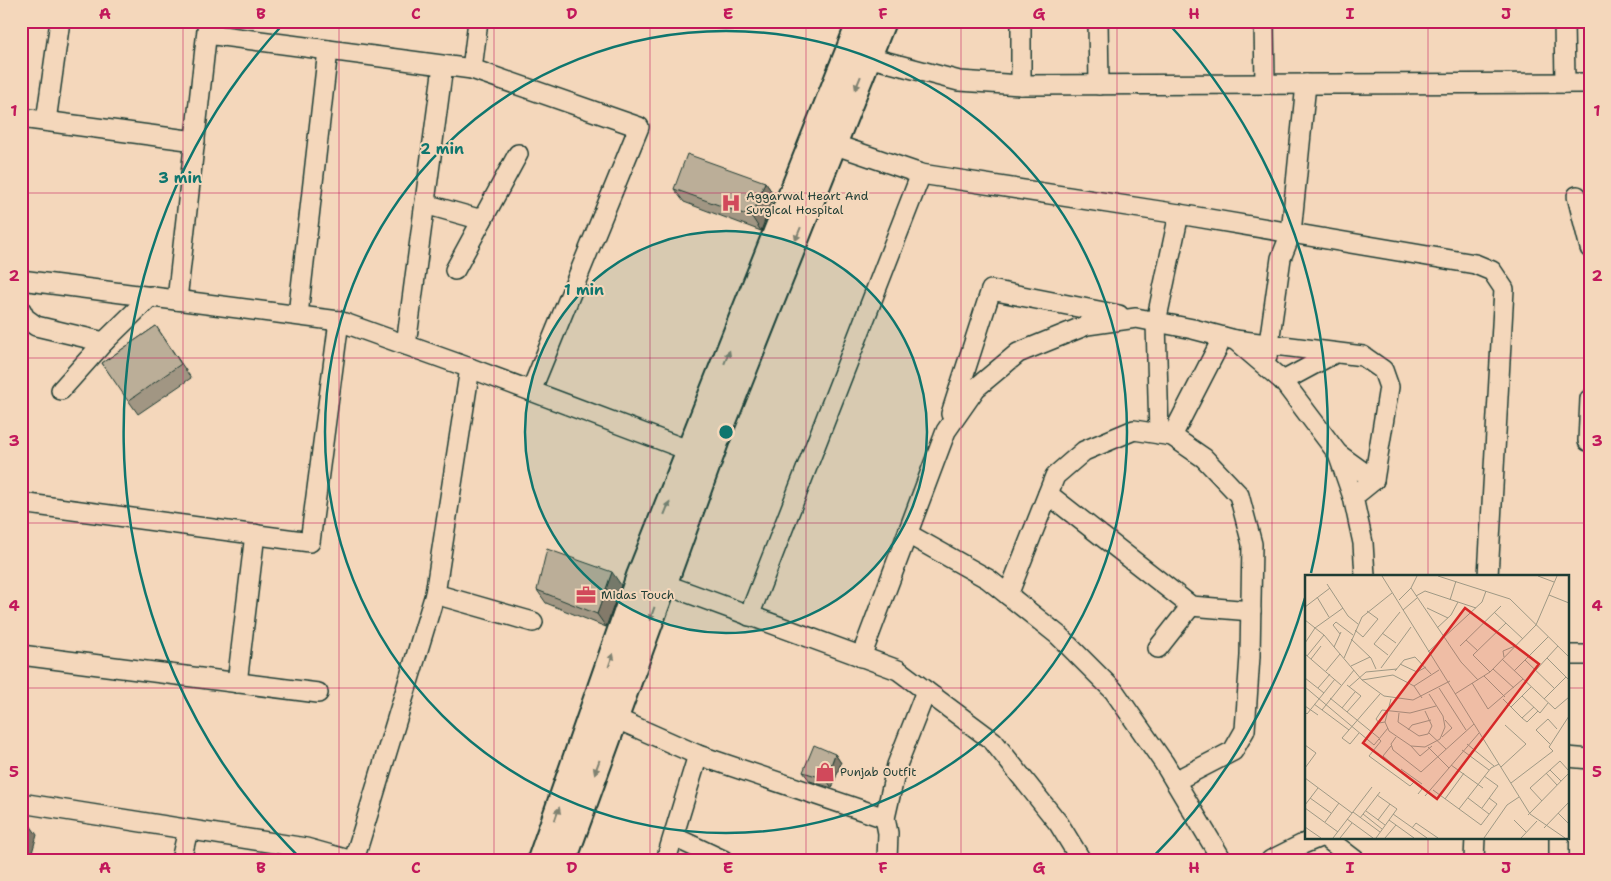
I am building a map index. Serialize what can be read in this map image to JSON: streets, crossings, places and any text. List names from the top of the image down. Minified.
{"places":{"hospital":["Aggarwal Heart And Surgical Hospital"],"office":["Midas Touch"],"shop":["Punjab Outfit"]},"grid":{"columns":["A","B","C","D","E","F","G","H","I","J"],"rows":["1","2","3","4","5"]},"rings":["2 min","3 min","1 min"]}
